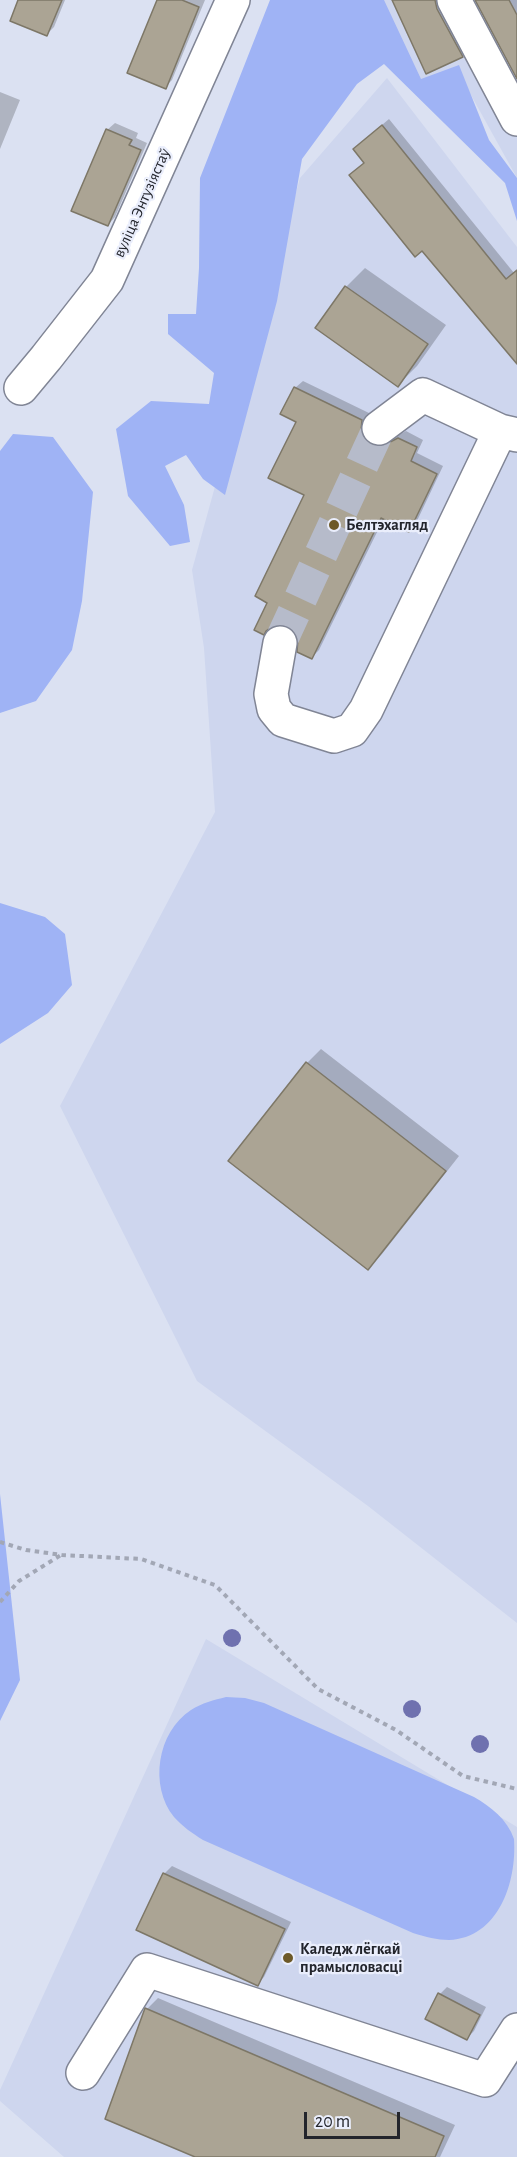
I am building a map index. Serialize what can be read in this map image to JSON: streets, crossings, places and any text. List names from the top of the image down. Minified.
{"streets":{"street":["вуліца Энтузіястаў"]},"places":["Белтэхагляд","Каледж лёгкай прамысловасці"],"scale_bar":"20 m"}
